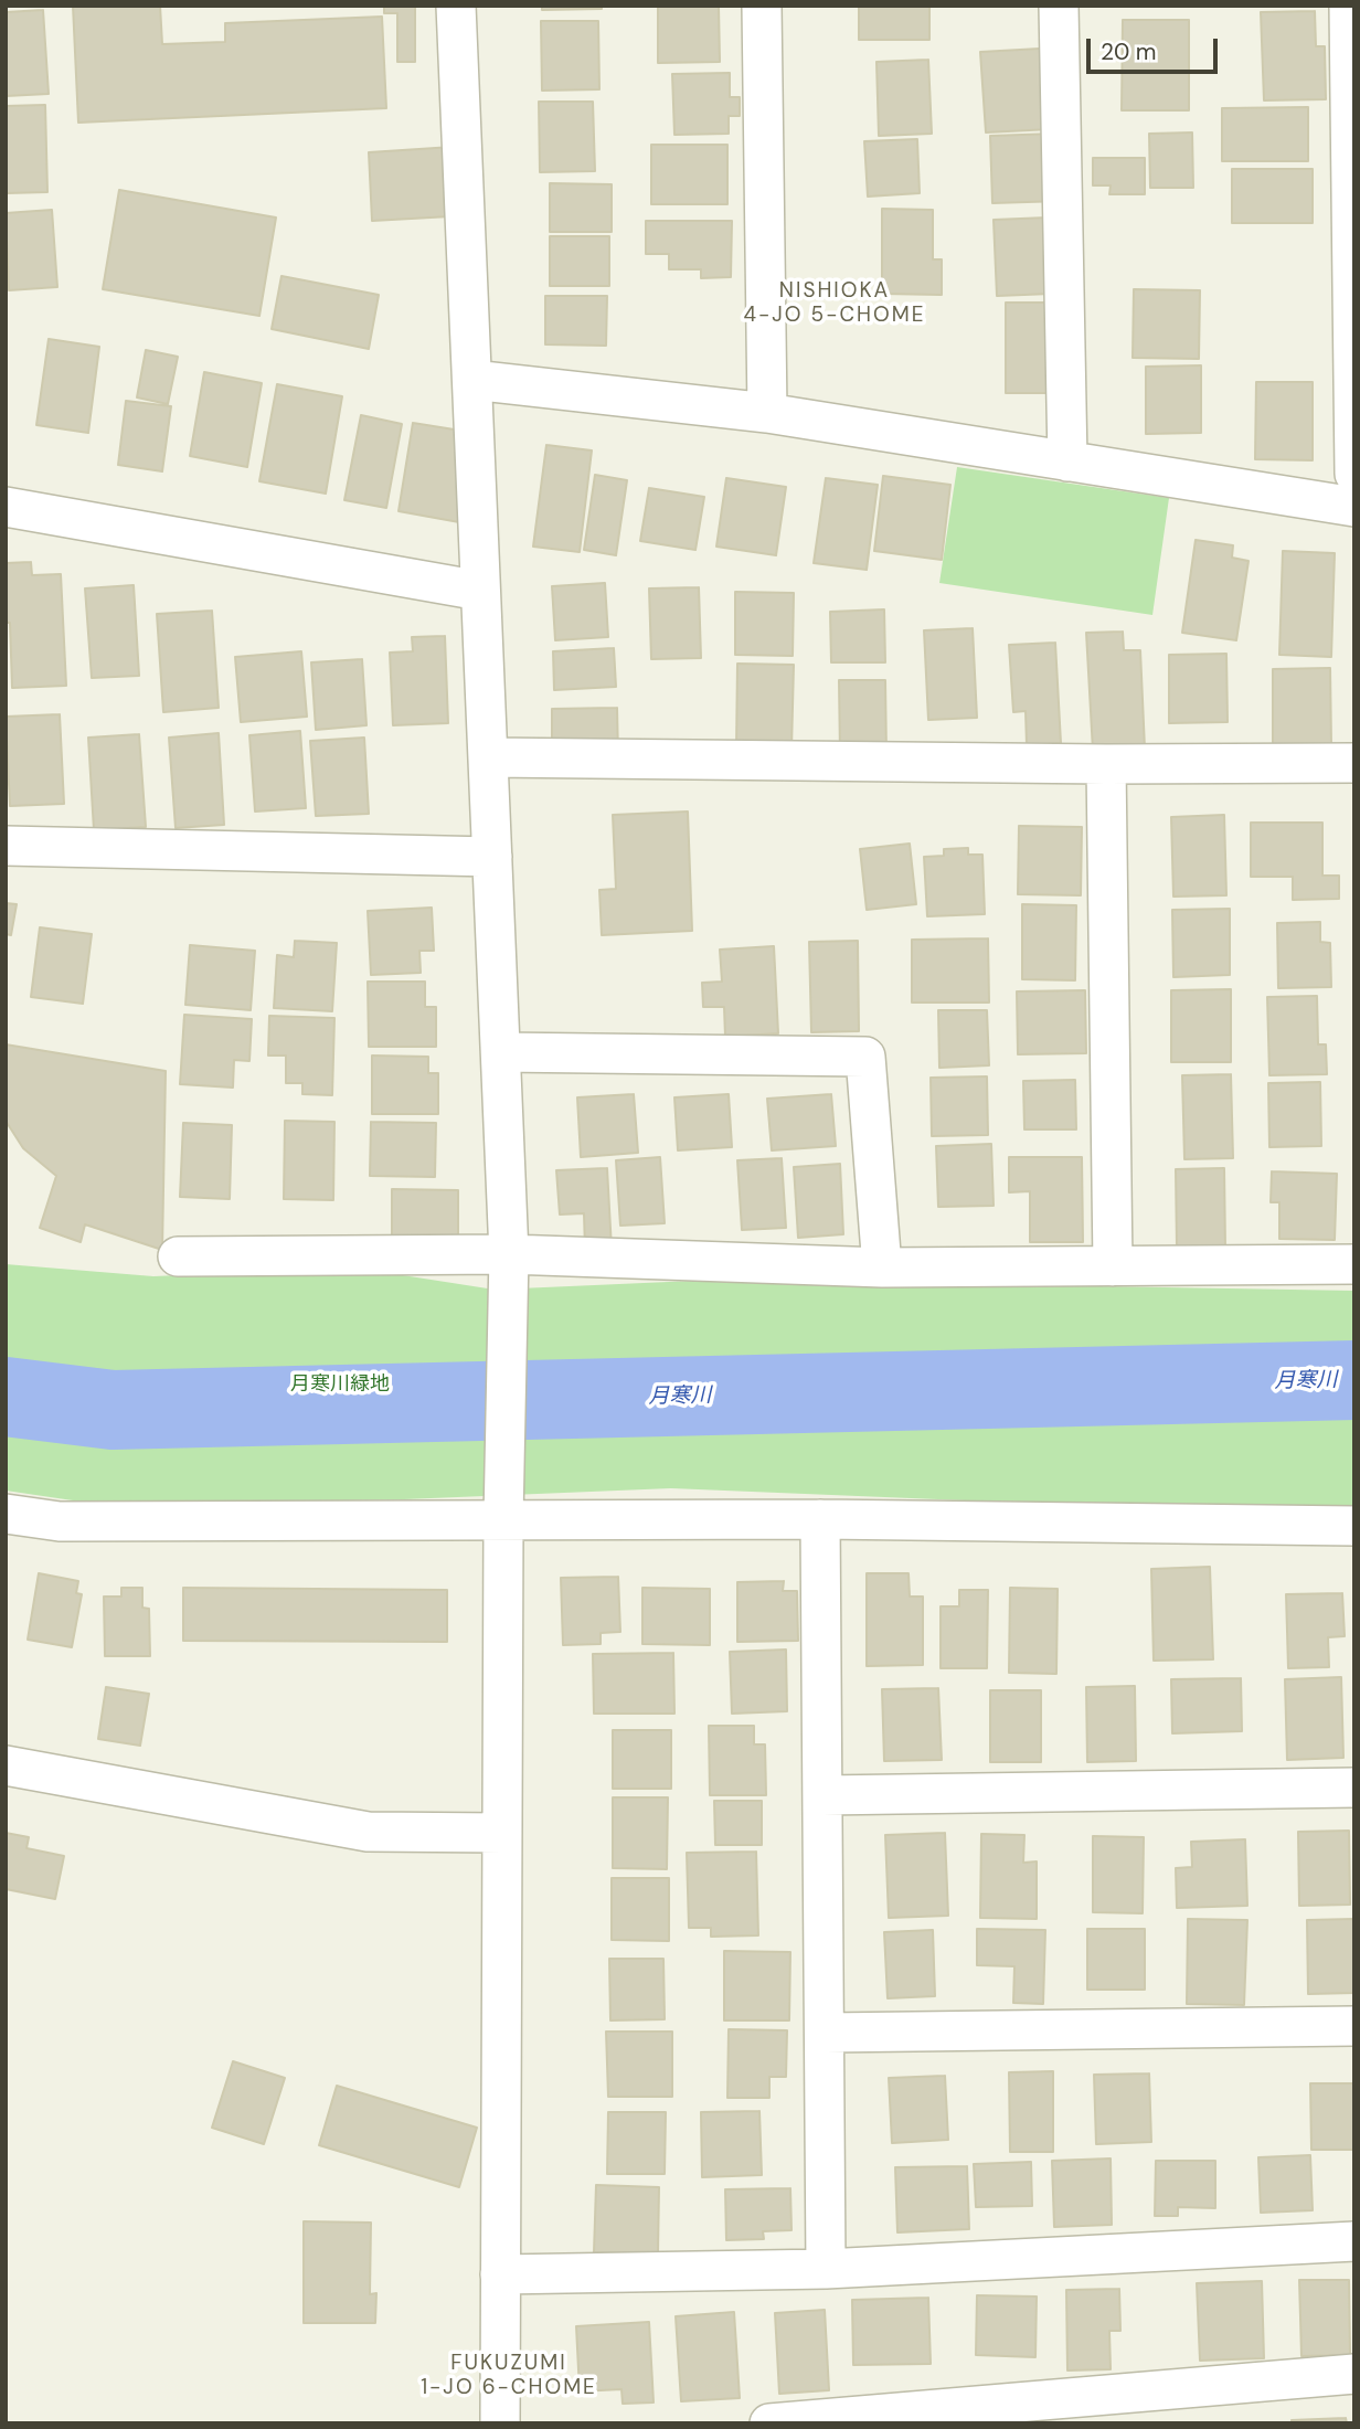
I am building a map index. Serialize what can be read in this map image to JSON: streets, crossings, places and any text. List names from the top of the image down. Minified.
{"districts":["NISHIOKA 4-JO 5-CHOME","FUKUZUMI 1-JO 6-CHOME"],"water":["月寒川"],"parks":["月寒川緑地"],"scale_bar":"20 m"}
